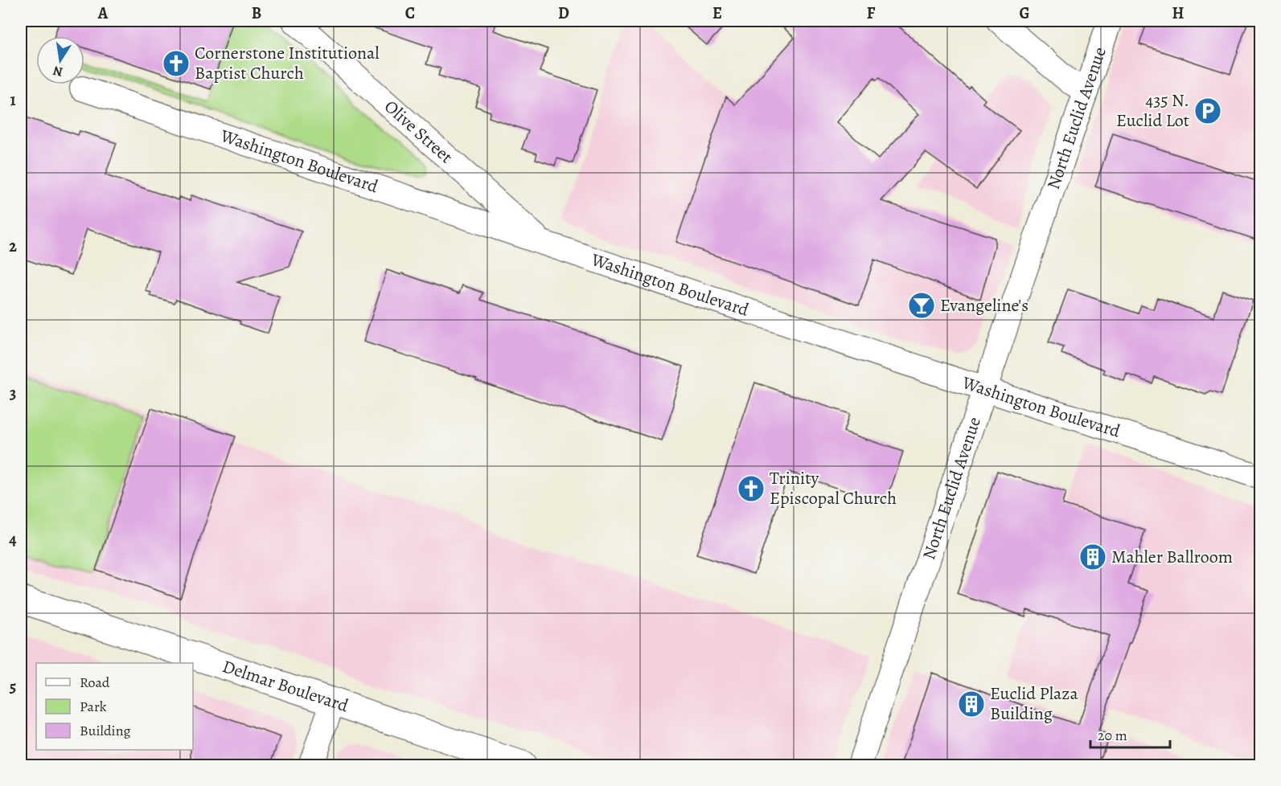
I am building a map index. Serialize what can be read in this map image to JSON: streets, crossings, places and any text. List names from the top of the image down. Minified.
{"streets":{"main road":["Delmar Boulevard"],"street":["North Euclid Avenue","Olive Street","Washington Boulevard"]},"crossings":[["North Euclid Avenue","Washington Boulevard"],["Olive Street","Washington Boulevard"]],"places":{"church":["Cornerstone Institutional Baptist Church","Trinity Episcopal Church"],"parking":["435 N. Euclid Lot"],"bar":["Evangeline's"],"building":["Mahler Ballroom","Euclid Plaza Building"]},"legend":["Road","Park","Building"],"scale_bar":"20 m","north":"bottom","grid":{"columns":["A","B","C","D","E","F","G","H"],"rows":["1","2","3","4","5"]}}
